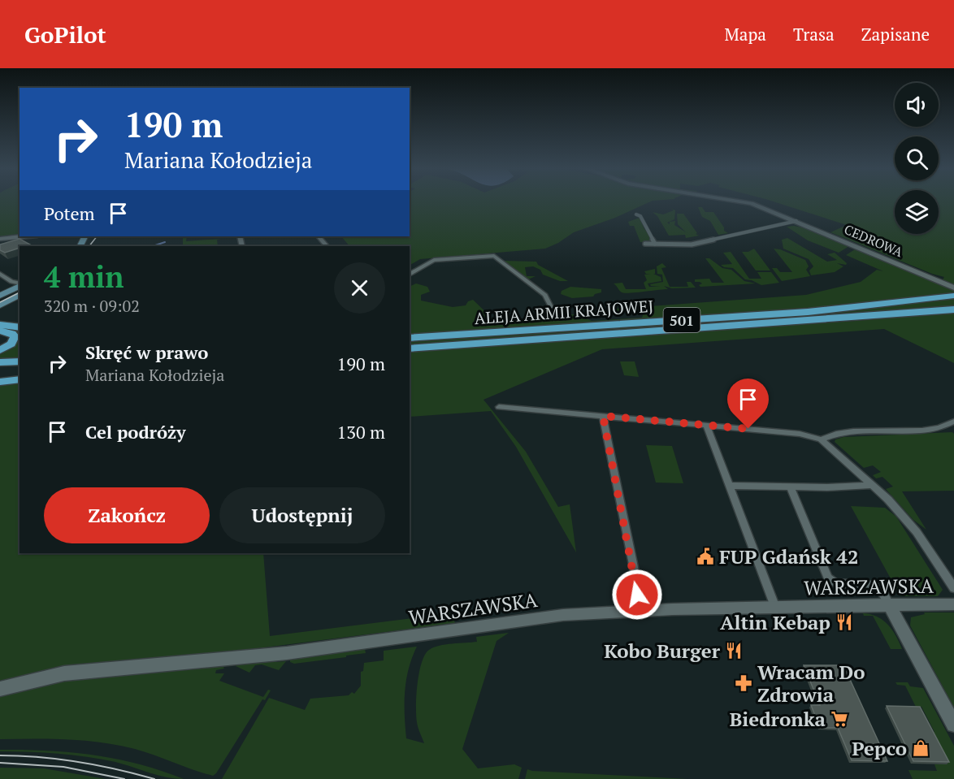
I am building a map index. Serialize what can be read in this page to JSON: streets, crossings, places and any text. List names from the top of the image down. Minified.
{"streets":{"main road":["ALEJA ARMII KRAJOWEJ","501"],"street":["CEDROWA","WARSZAWSKA"]},"crossings":[["CEDROWA","ALEJA ARMII KRAJOWEJ"]],"places":{"public building":["FUP Gdańsk 42"],"restaurant":["Altin Kebap","Kobo Burger"],"pharmacy":["Wracam Do Zdrowia"],"supermarket":["Biedronka"],"shop":["Pepco"]},"page":{"header":"GoPilot","nav":["Mapa","Trasa","Zapisane"],"turn":["190 m","Mariana Kołodzieja"],"then":"Potem","heading":["4 min","320 m · 09:02"],"list":[{"name":"Skręć w prawo","note":"Mariana Kołodzieja","value":"190 m"},{"name":"Cel podróży","value":"130 m"}],"buttons":["Zakończ","Udostępnij"]}}
